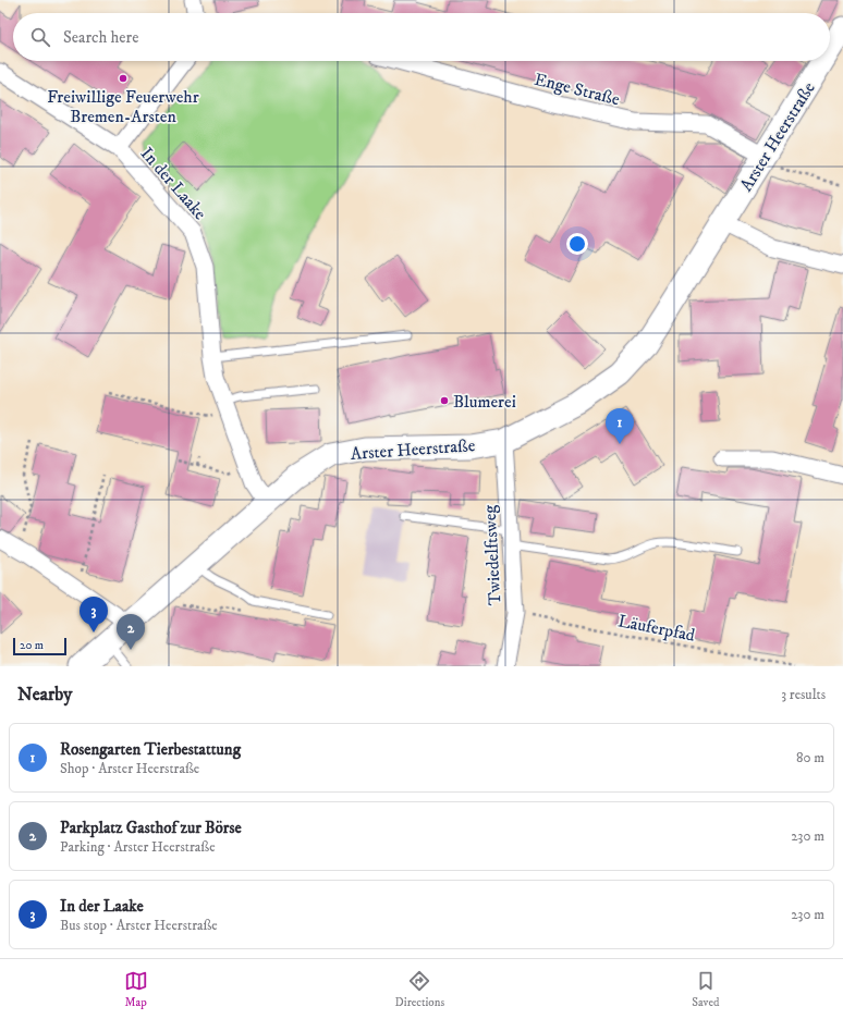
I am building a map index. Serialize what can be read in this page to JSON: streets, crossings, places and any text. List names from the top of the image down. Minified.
{"streets":{"street":["Enge Straße","Arster Heerstraße","In der Laake","Twiedelftsweg"],"path":["Läuferpfad"]},"crossings":[["Enge Straße","Arster Heerstraße"],["Arster Heerstraße","In der Laake"],["Arster Heerstraße","Twiedelftsweg"],["Twiedelftsweg","Läuferpfad"]],"places":["Freiwillige Feuerwehr Bremen-Arsten","Blumerei"],"scale_bar":"20 m","page":{"search":"Search here","pins":["1","3","2"],"scale":"20 m","heading":["Nearby","3 results"],"list":[{"mark":"1","name":"Rosengarten Tierbestattung","note":"Shop · Arster Heerstraße","value":"80 m"},{"mark":"2","name":"Parkplatz Gasthof zur Börse","note":"Parking · Arster Heerstraße","value":"230 m"},{"mark":"3","name":"In der Laake","note":"Bus stop · Arster Heerstraße","value":"230 m"}],"nav":["Map","Directions","Saved"]}}
